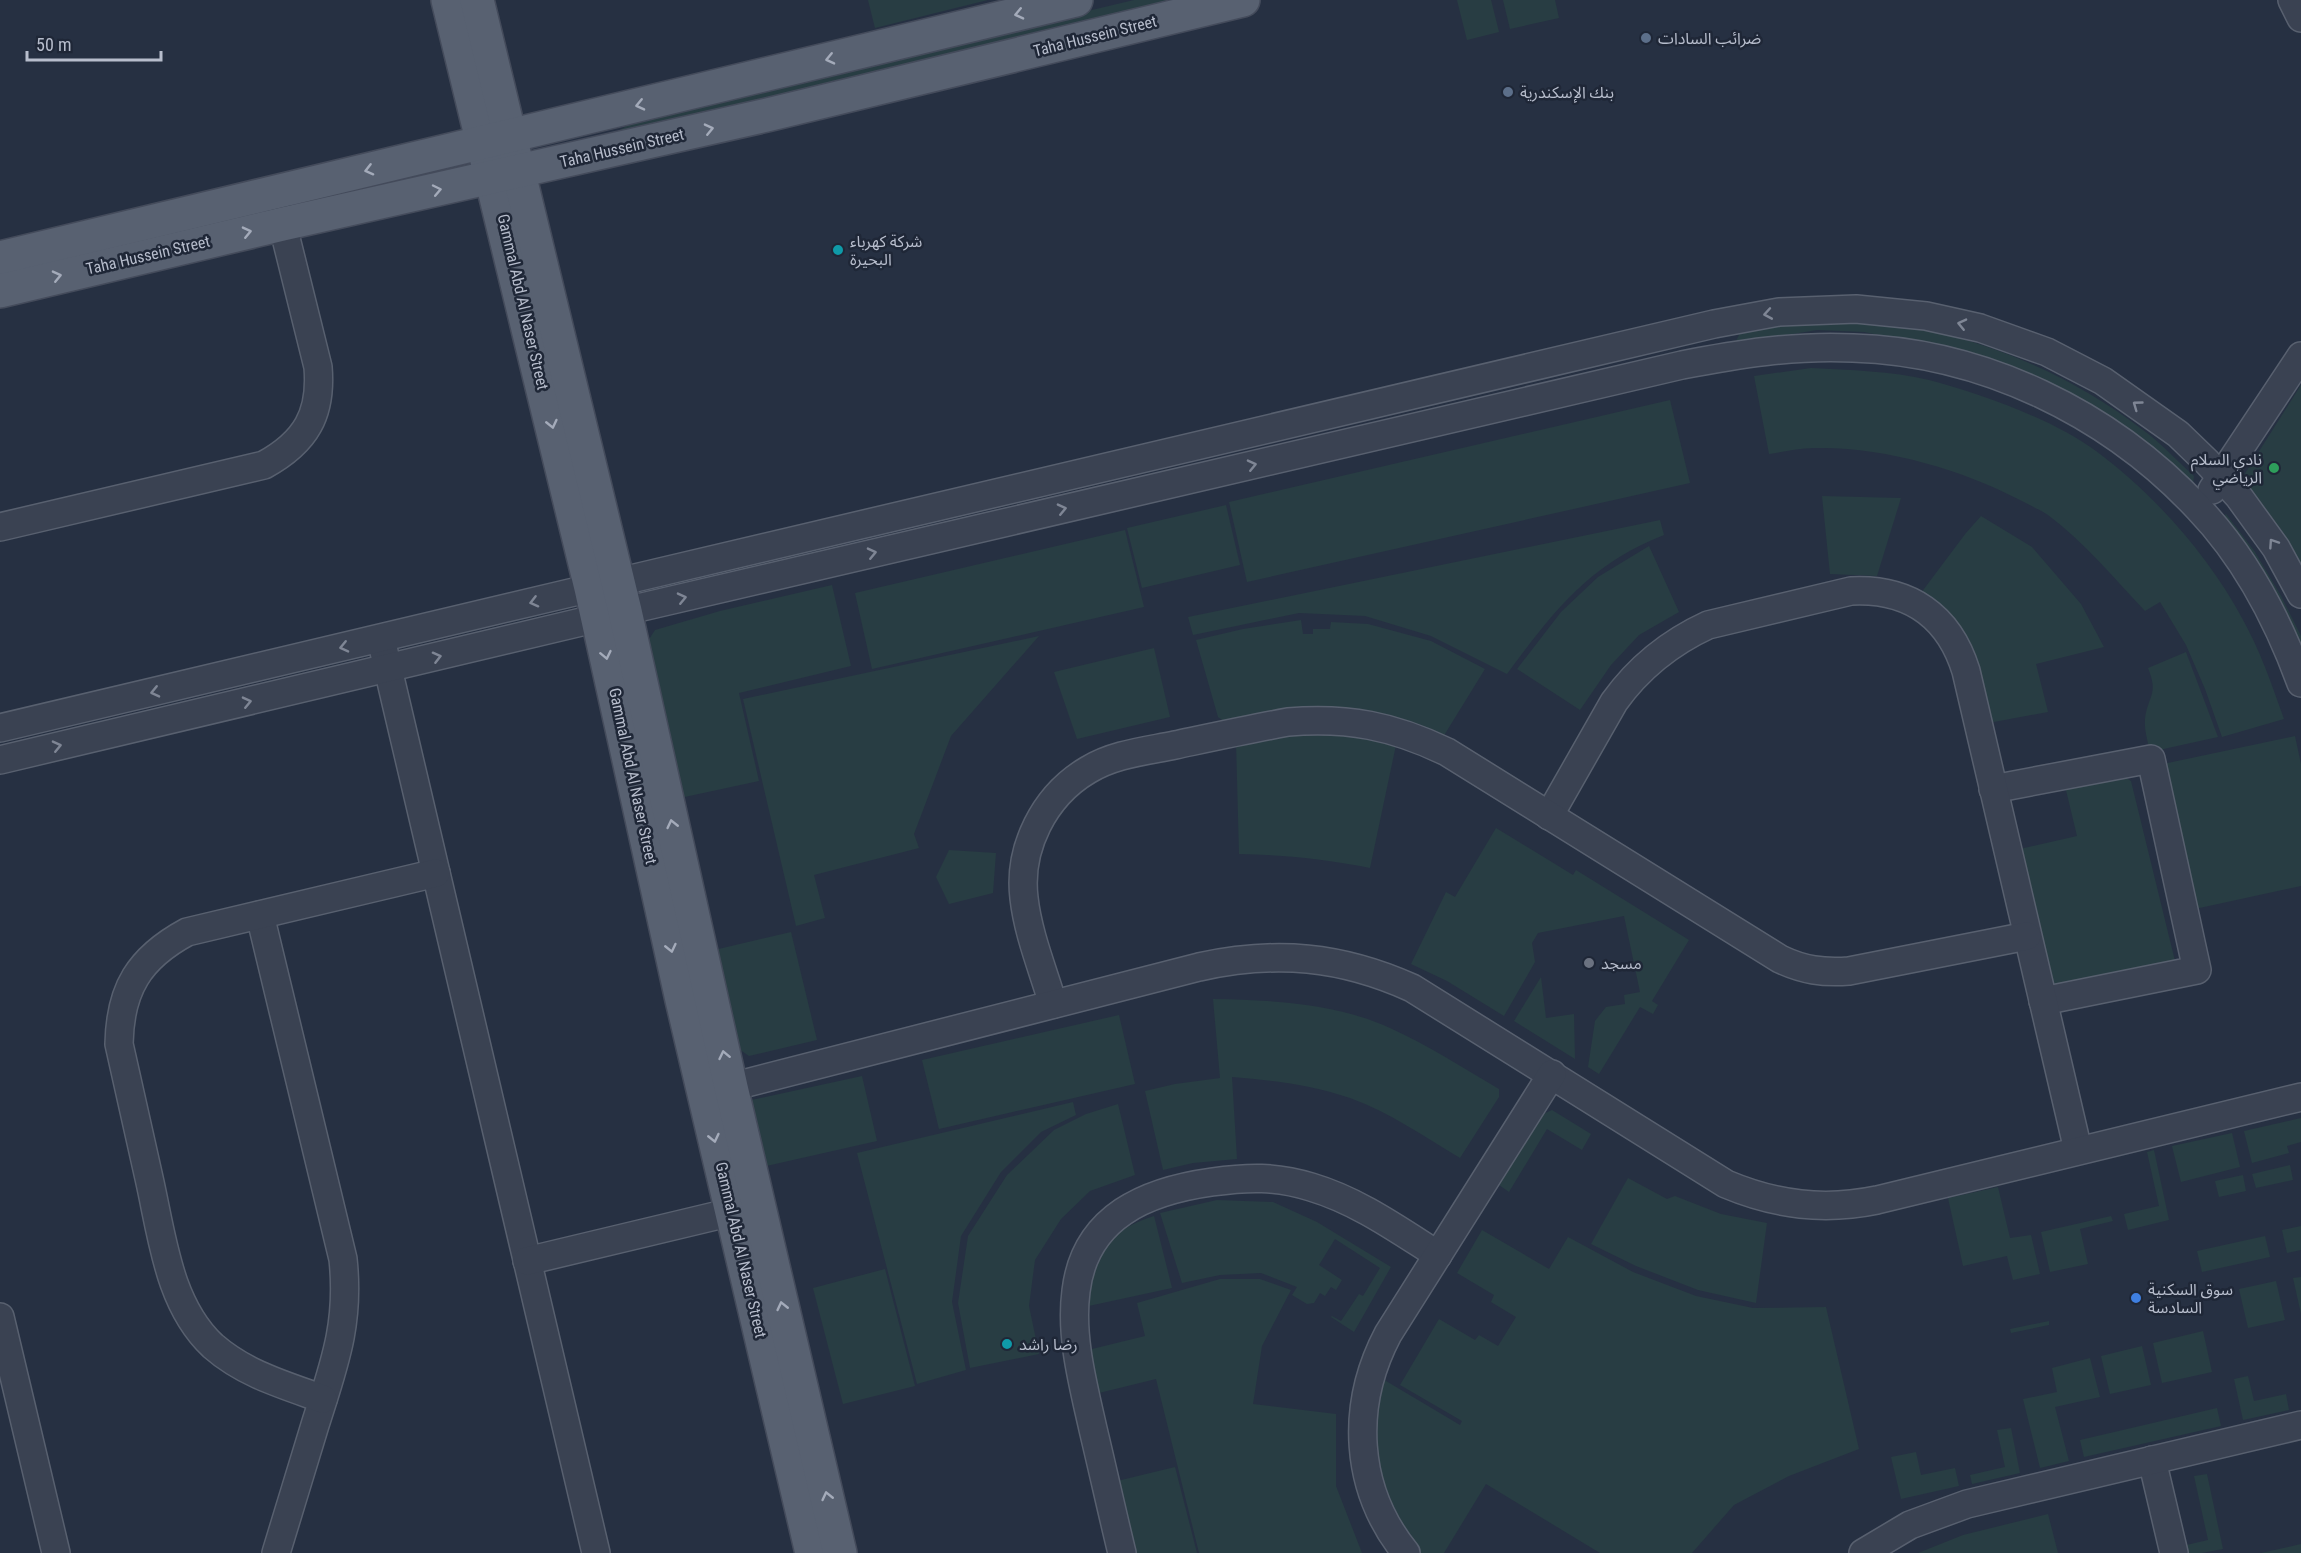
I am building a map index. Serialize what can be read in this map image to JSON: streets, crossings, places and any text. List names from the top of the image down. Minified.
{"streets":{"main road":["Taha Hussein Street","Gammal Abd Al Naser Street"]},"crossings":[["Taha Hussein Street","Gammal Abd Al Naser Street"]],"places":["ضرائب السادات","بنك الإسكندرية","شركة كهرباء البحيرة","نادي السلام الرياضي","مسجد","سوق السكنية السادسة","رضا راشد"],"scale_bar":"50 m"}
